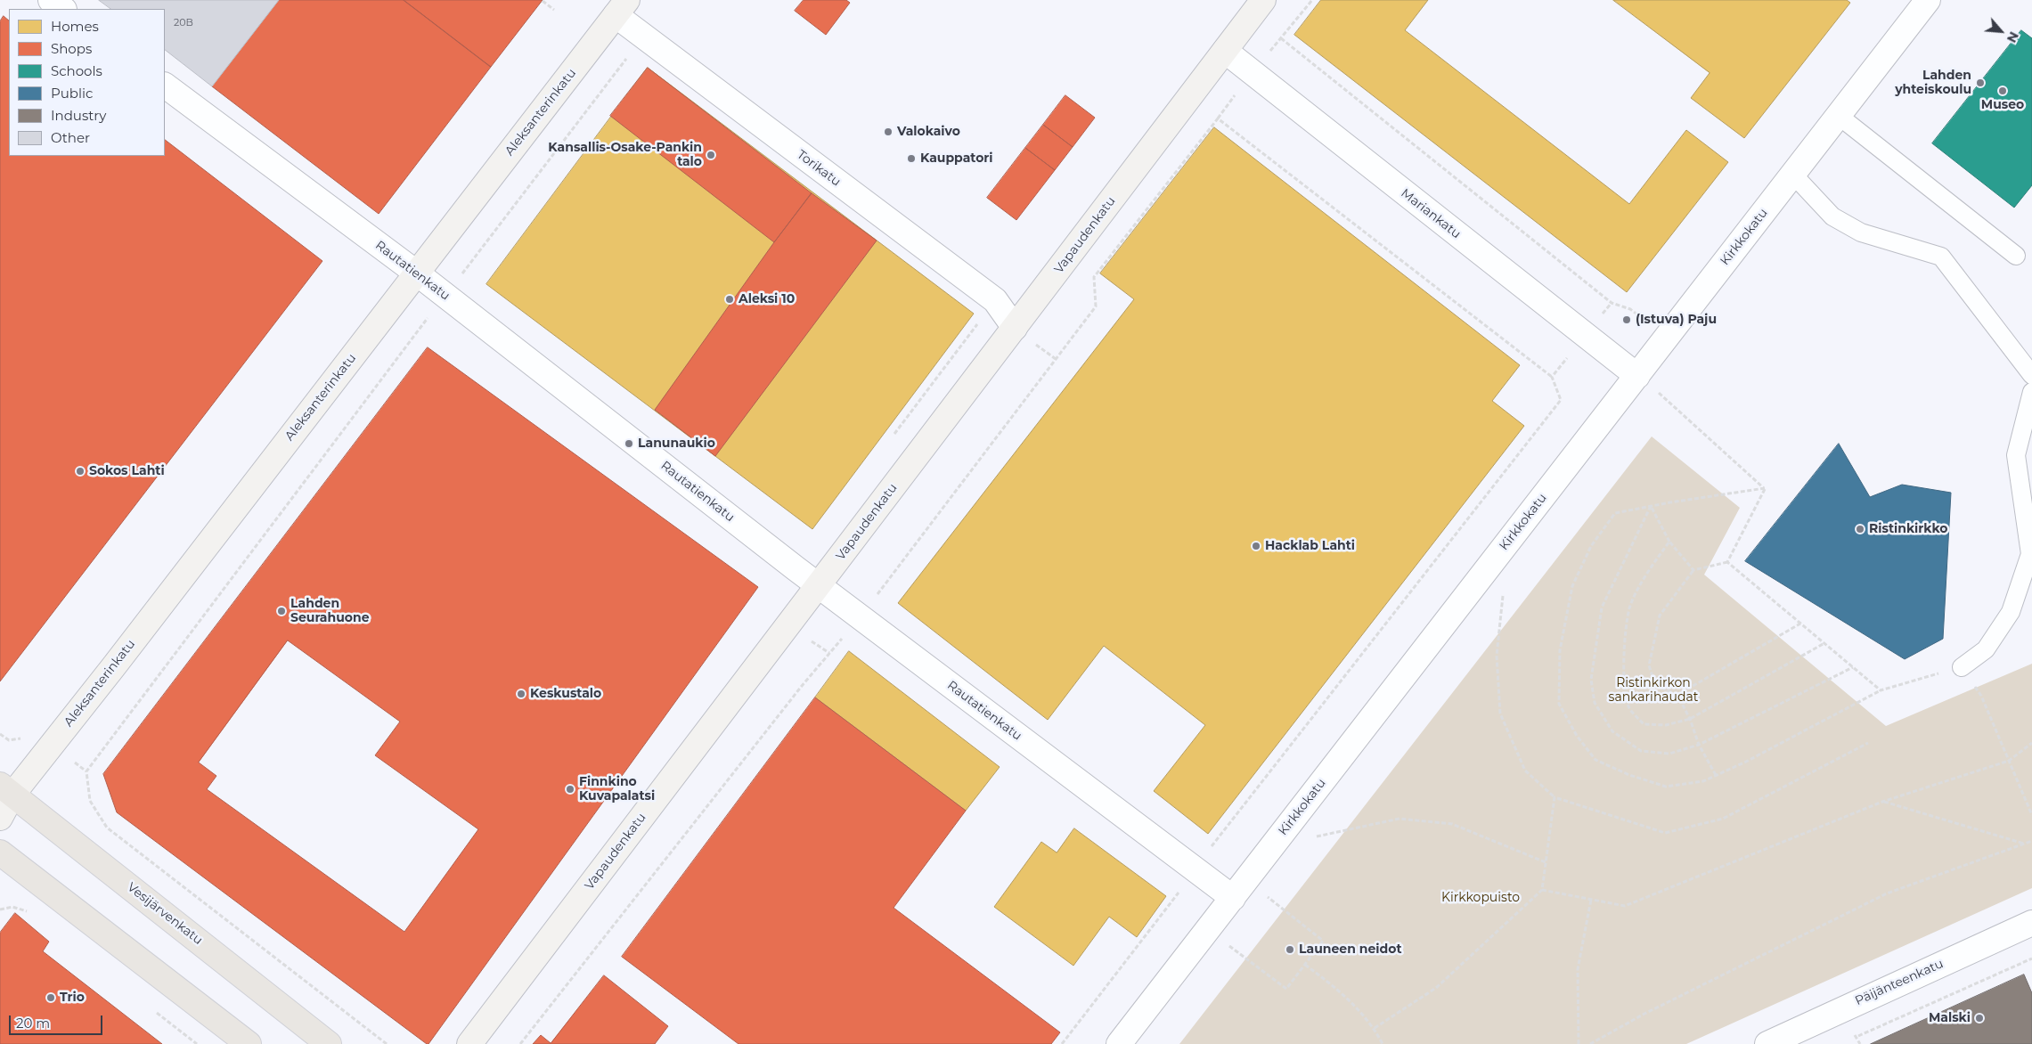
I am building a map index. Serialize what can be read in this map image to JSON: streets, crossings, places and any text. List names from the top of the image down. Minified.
{"streets":{"main road":["Aleksanterinkatu","Vapaudenkatu","Vesijärvenkatu"],"street":["Torikatu","Mariankatu","Kirkkokatu","Rautatienkatu","Päijänteenkatu"]},"crossings":[["Aleksanterinkatu","Torikatu"],["Aleksanterinkatu","Rautatienkatu"],["Aleksanterinkatu","Vesijärvenkatu"],["Torikatu","Vapaudenkatu"],["Mariankatu","Vapaudenkatu"],["Mariankatu","Kirkkokatu"],["Vapaudenkatu","Rautatienkatu"],["Kirkkokatu","Rautatienkatu"]],"parks":["Ristinkirkon sankarihaudat","Kirkkopuisto"],"places":["Lahden yhteiskoulu","Museo","Valokaivo","Kansallis-Osake-Pankin talo","Kauppatori","Aleksi 10","(Istuva) Paju","Lanunaukio","Sokos Lahti","Ristinkirkko","Hacklab Lahti","Lahden Seurahuone","Keskustalo","Finnkino Kuvapalatsi","Launeen neidot","Trio","Malski"],"house_numbers":["20B"],"legend":["Homes","Shops","Schools","Public","Industry","Other"],"scale_bar":"20 m","north":"bottom right"}
